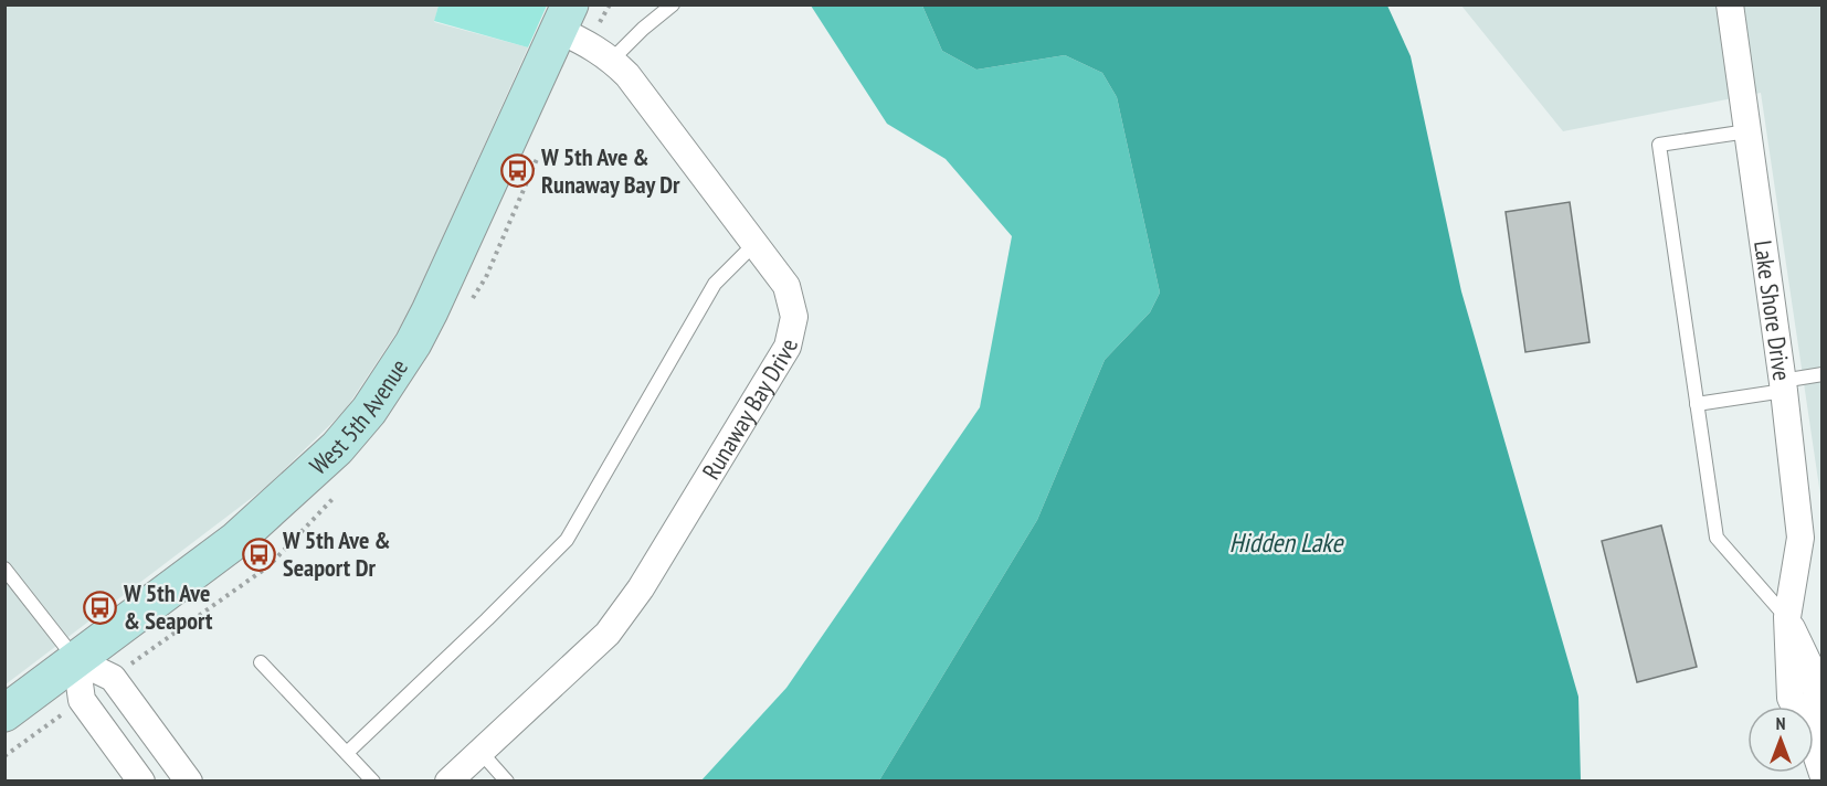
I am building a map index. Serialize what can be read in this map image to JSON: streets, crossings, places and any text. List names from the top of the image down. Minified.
{"streets":{"main road":["West 5th Avenue"],"street":["Lake Shore Drive","Runaway Bay Drive"]},"crossings":[["Runaway Bay Drive","West 5th Avenue"]],"water":["Hidden Lake"],"places":{"bus stop":["W 5th Ave & Runaway Bay Dr","W 5th Ave & Seaport Dr","W 5th Ave & Seaport"]},"north":"top"}
